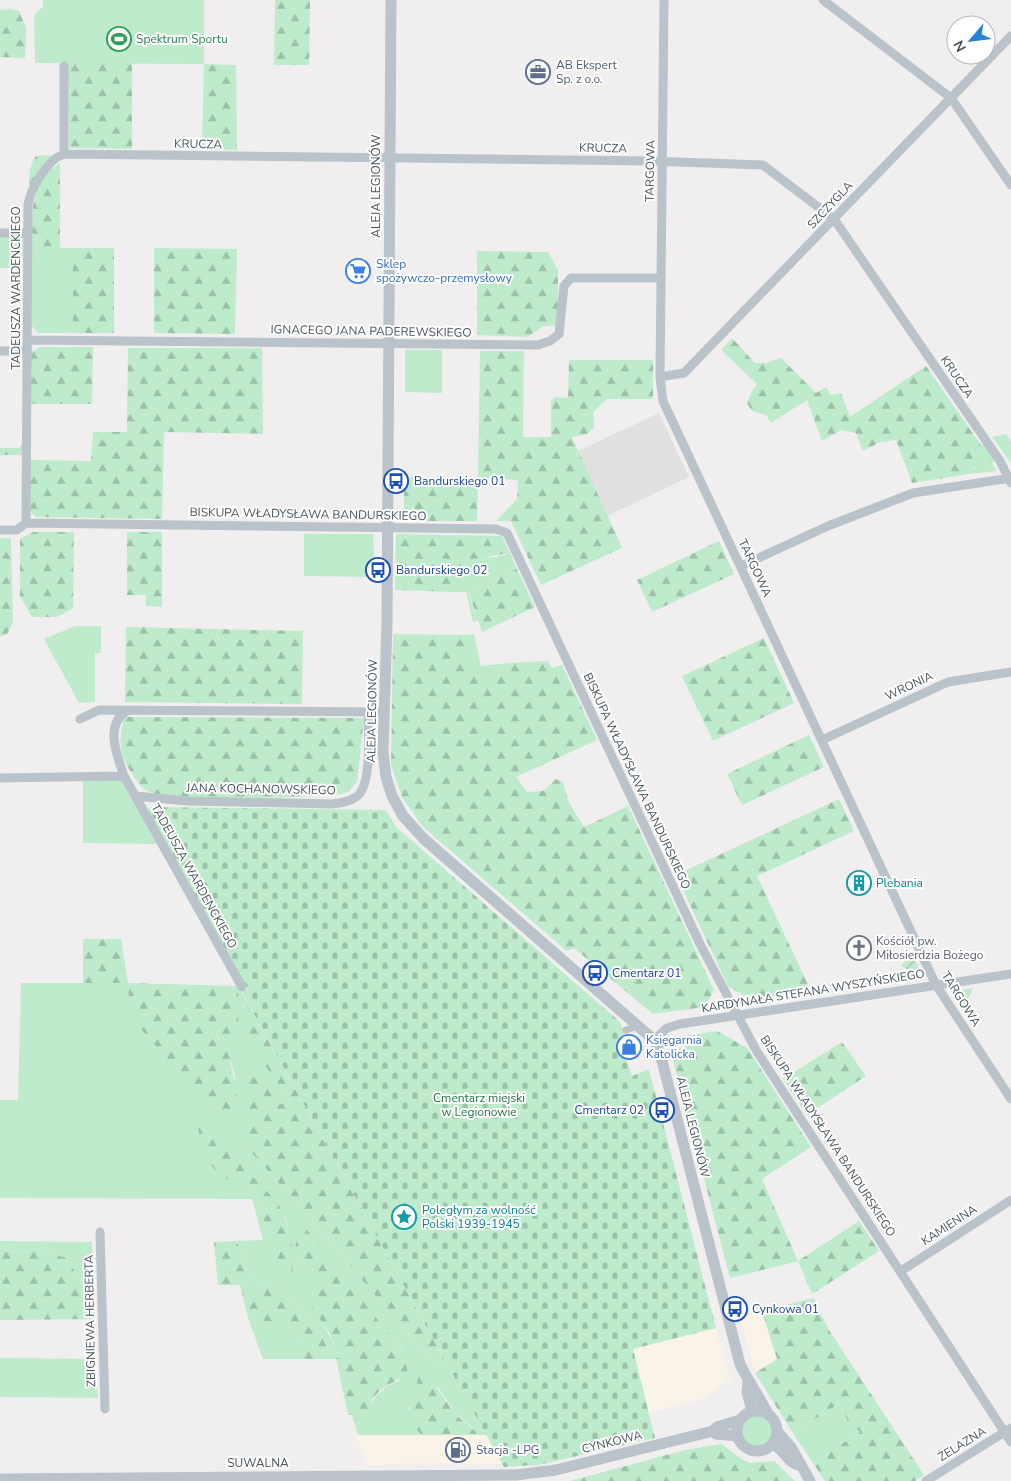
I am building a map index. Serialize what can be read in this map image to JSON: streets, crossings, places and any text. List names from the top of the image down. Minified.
{"streets":{"street":["KRUCZA","TARGOWA","ALEJA LEGIONÓW","SZCZYGLA","TADEUSZA WARDENCKIEGO","IGNACEGO JANA PADEREWSKIEGO","BISKUPA WŁADYSŁAWA BANDURSKIEGO","WRONIA","JANA KOCHANOWSKIEGO","KARDYNAŁA STEFANA WYSZYŃSKIEGO","KAMIENNA","ZBIGNIEWA HERBERTA","CYNKOWA","ŻELAZNA","SUWALNA"]},"crossings":[["KRUCZA","TARGOWA"],["KRUCZA","ALEJA LEGIONÓW"],["KRUCZA","SZCZYGLA"],["KRUCZA","TADEUSZA WARDENCKIEGO"],["TARGOWA","SZCZYGLA"],["TARGOWA","IGNACEGO JANA PADEREWSKIEGO"],["TARGOWA","WRONIA"],["TARGOWA","KARDYNAŁA STEFANA WYSZYŃSKIEGO"],["ALEJA LEGIONÓW","IGNACEGO JANA PADEREWSKIEGO"],["ALEJA LEGIONÓW","BISKUPA WŁADYSŁAWA BANDURSKIEGO"],["ALEJA LEGIONÓW","KARDYNAŁA STEFANA WYSZYŃSKIEGO"],["ALEJA LEGIONÓW","CYNKOWA"],["TADEUSZA WARDENCKIEGO","IGNACEGO JANA PADEREWSKIEGO"],["TADEUSZA WARDENCKIEGO","BISKUPA WŁADYSŁAWA BANDURSKIEGO"],["TADEUSZA WARDENCKIEGO","JANA KOCHANOWSKIEGO"],["BISKUPA WŁADYSŁAWA BANDURSKIEGO","KARDYNAŁA STEFANA WYSZYŃSKIEGO"],["BISKUPA WŁADYSŁAWA BANDURSKIEGO","KAMIENNA"],["BISKUPA WŁADYSŁAWA BANDURSKIEGO","ŻELAZNA"],["CYNKOWA","SUWALNA"]],"parks":["Cmentarz miejski w Legionowie"],"places":{"sports":["Spektrum Sportu"],"office":["AB Ekspert Sp. z o.o."],"supermarket":["Sklep spożywczo-przemysłowy"],"bus stop":["Bandurskiego 01","Bandurskiego 02","Cmentarz 01","Cmentarz 02","Cynkowa 01"],"building":["Plebania"],"church":["Kościół pw. Miłosierdzia Bożego"],"shop":["Księgarnia Katolicka"],"place":["Poległym za wolność Polski 1939-1945"],"fuel station":["Stacja -LPG"]},"north":"bottom left"}
